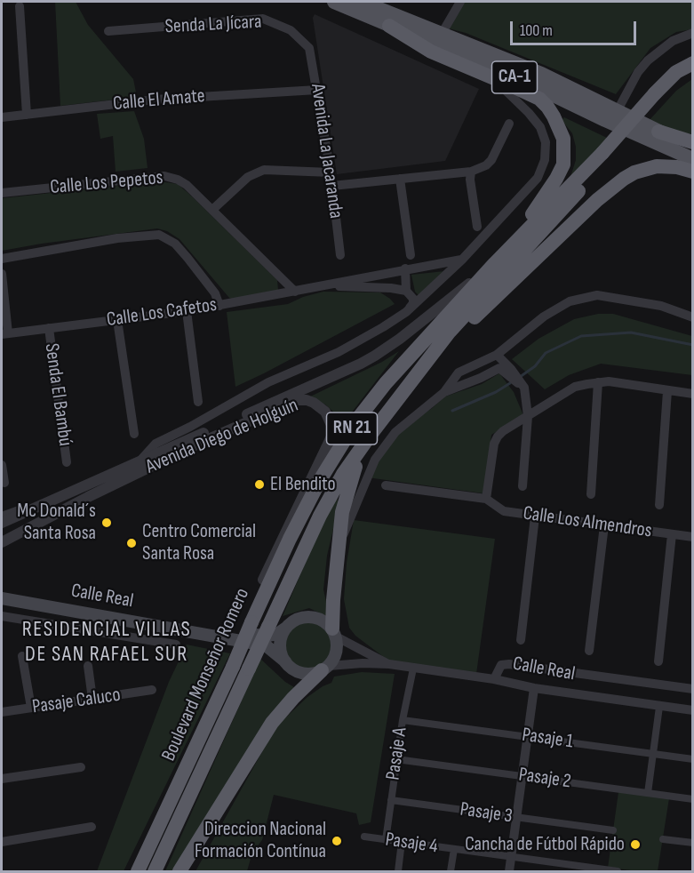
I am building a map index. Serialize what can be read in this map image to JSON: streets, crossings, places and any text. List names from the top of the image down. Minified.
{"streets":{"highway":["RN 21","Boulevard Monseñor Romero"],"main road":["CA-1","Calle Real"],"street":["Senda La Jícara","Calle El Amate","Avenida La Jacaranda","Calle Los Pepetos","Calle Los Cafetos","Senda El Bambú","Avenida Diego de Holguín","Calle Los Almendros","Pasaje Caluco","Pasaje 1","Pasaje A","Pasaje 2","Pasaje 3","Pasaje 4"]},"crossings":[["Senda La Jícara","Avenida La Jacaranda"],["Calle El Amate","Avenida La Jacaranda"],["Calle Los Pepetos","Calle Los Cafetos"],["Calle Los Cafetos","Senda El Bambú"],["Avenida Diego de Holguín","Boulevard Monseñor Romero"],["Calle Real","Pasaje A"],["Pasaje 1","Pasaje A"],["Pasaje A","Pasaje 2"],["Pasaje A","Pasaje 3"],["Pasaje A","Pasaje 4"]],"districts":["RESIDENCIAL VILLAS DE SAN RAFAEL SUR"],"places":["El Bendito","Mc Donald´s Santa Rosa","Centro Comercial Santa Rosa","Direccion Nacional Formación Contínua","Cancha de Fútbol Rápido"],"scale_bar":"100 m"}
